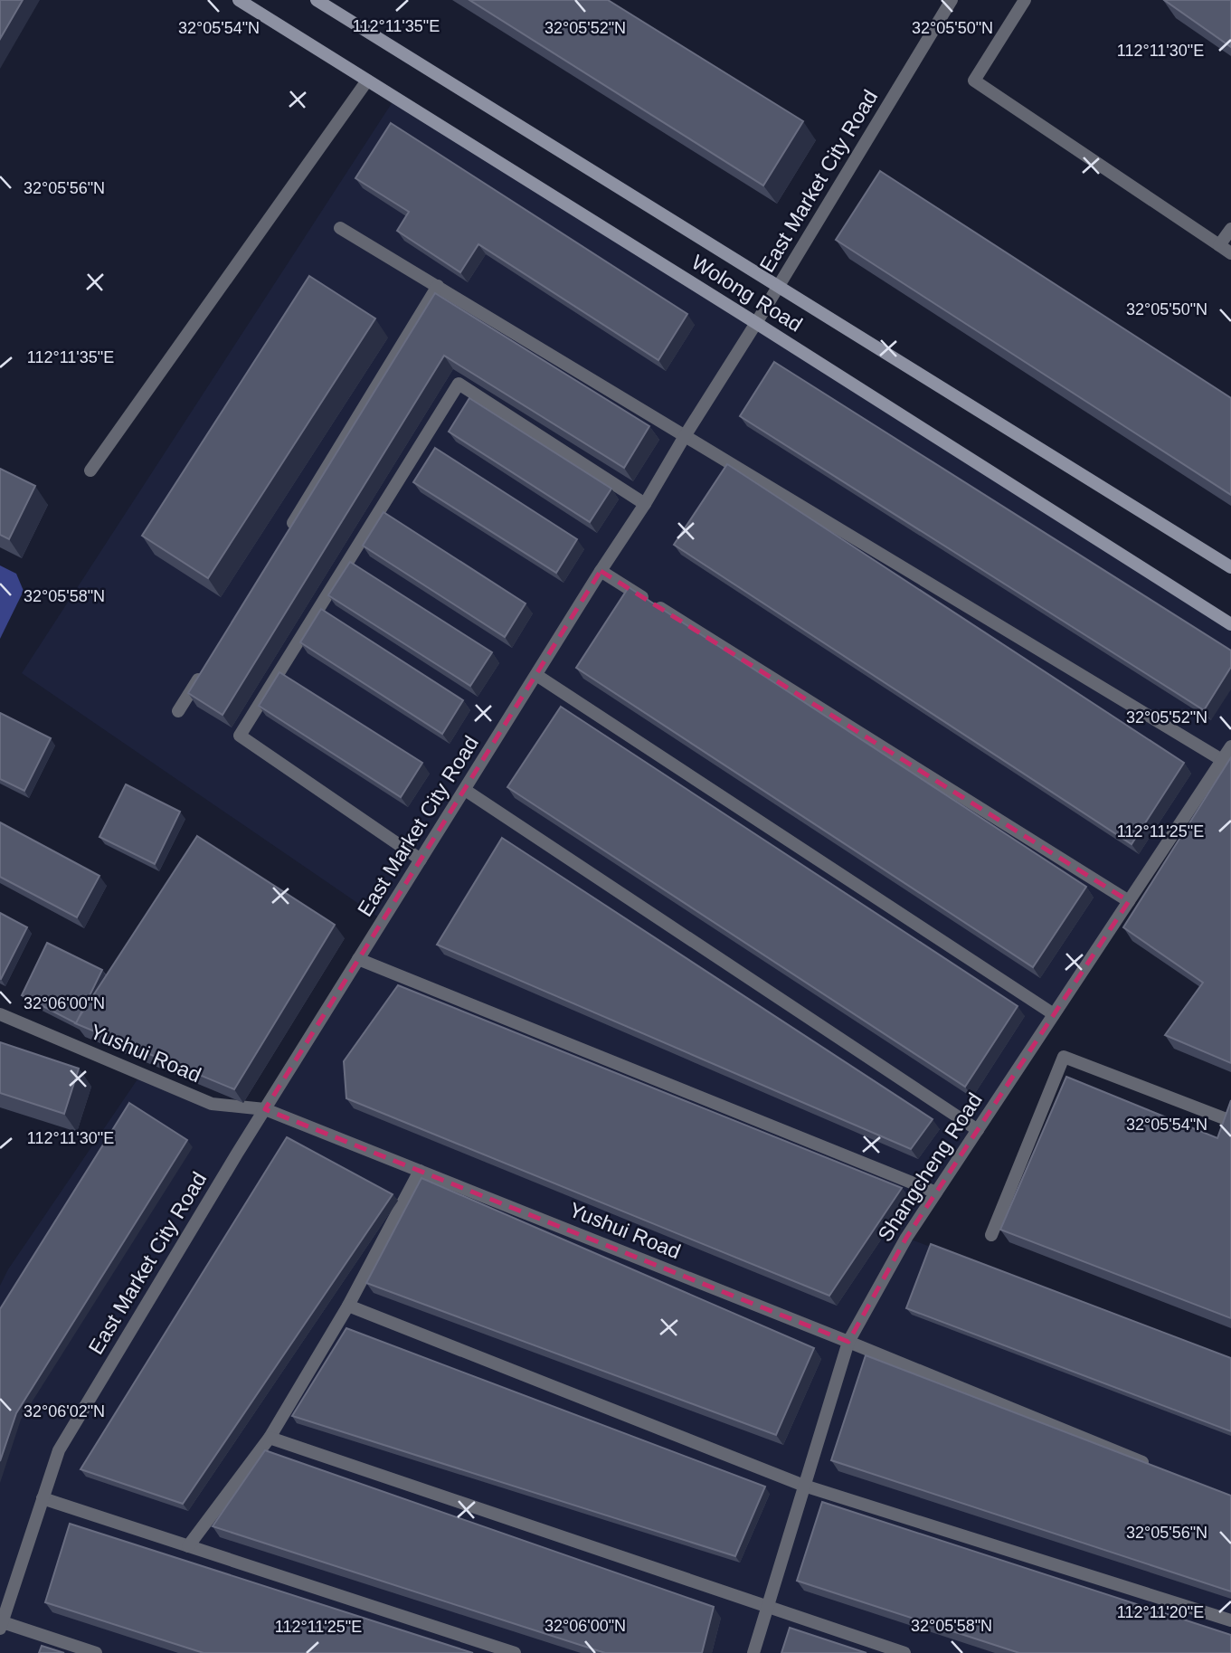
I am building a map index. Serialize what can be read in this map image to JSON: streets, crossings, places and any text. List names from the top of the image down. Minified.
{"streets":{"main road":["Wolong Road"],"street":["East Market City Road","Yushui Road","Shangcheng Road"]},"crossings":[["East Market City Road","Wolong Road"],["East Market City Road","Yushui Road"],["Yushui Road","Shangcheng Road"]],"coordinates":["112°11'35\"E","32°05'54\"N","32°05'52\"N","32°05'50\"N","112°11'30\"E","32°05'56\"N","32°05'58\"N","112°11'25\"E","32°06'00\"N","32°06'02\"N","112°11'20\"E"]}
